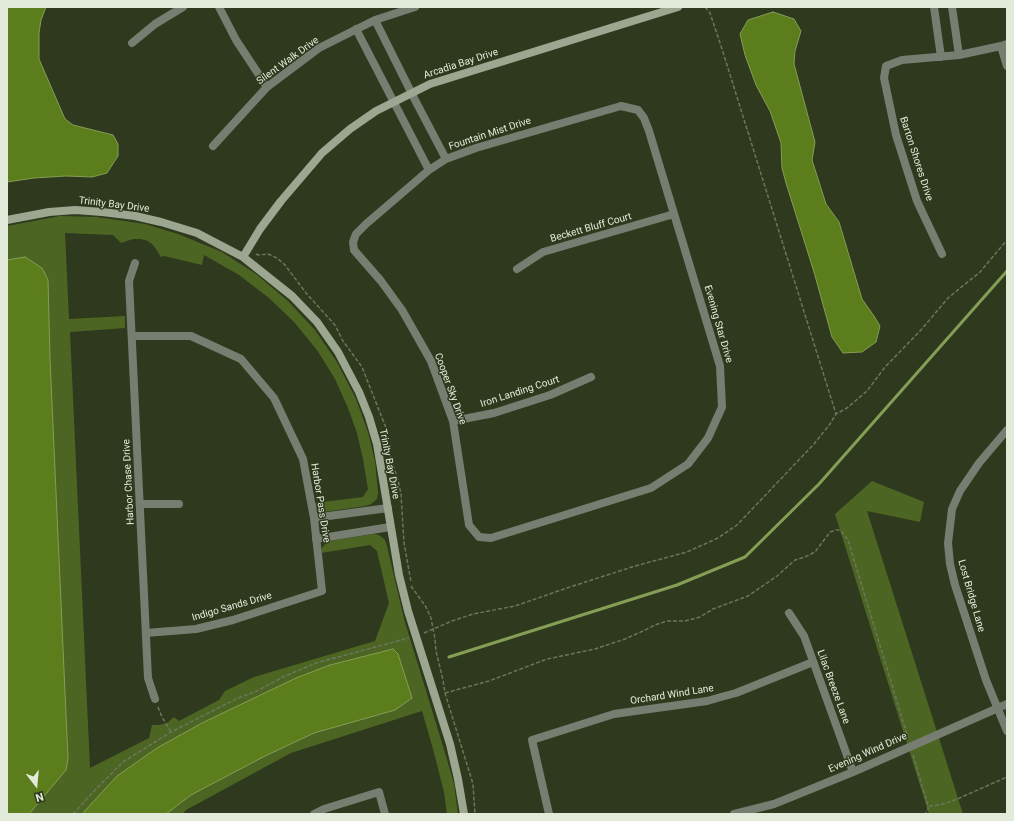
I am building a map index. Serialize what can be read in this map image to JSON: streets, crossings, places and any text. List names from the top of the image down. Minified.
{"streets":{"street":["Silent Walk Drive","Arcadia Bay Drive","Fountain Mist Drive","Barton Shores Drive","Trinity Bay Drive","Beckett Bluff Court","Evening Star Drive","Cooper Sky Drive","Iron Landing Court","Harbor Chase Drive","Harbor Pass Drive","Lost Bridge Lane","Indigo Sands Drive","Lilac Breeze Lane","Orchard Wind Lane","Evening Wind Drive"]},"crossings":[["Arcadia Bay Drive","Trinity Bay Drive"],["Fountain Mist Drive","Evening Star Drive"],["Fountain Mist Drive","Cooper Sky Drive"],["Beckett Bluff Court","Evening Star Drive"],["Evening Star Drive","Cooper Sky Drive"],["Cooper Sky Drive","Iron Landing Court"],["Harbor Chase Drive","Harbor Pass Drive"],["Harbor Chase Drive","Indigo Sands Drive"],["Harbor Pass Drive","Indigo Sands Drive"],["Lost Bridge Lane","Evening Wind Drive"],["Lilac Breeze Lane","Orchard Wind Lane"],["Lilac Breeze Lane","Evening Wind Drive"]],"north":"bottom"}
